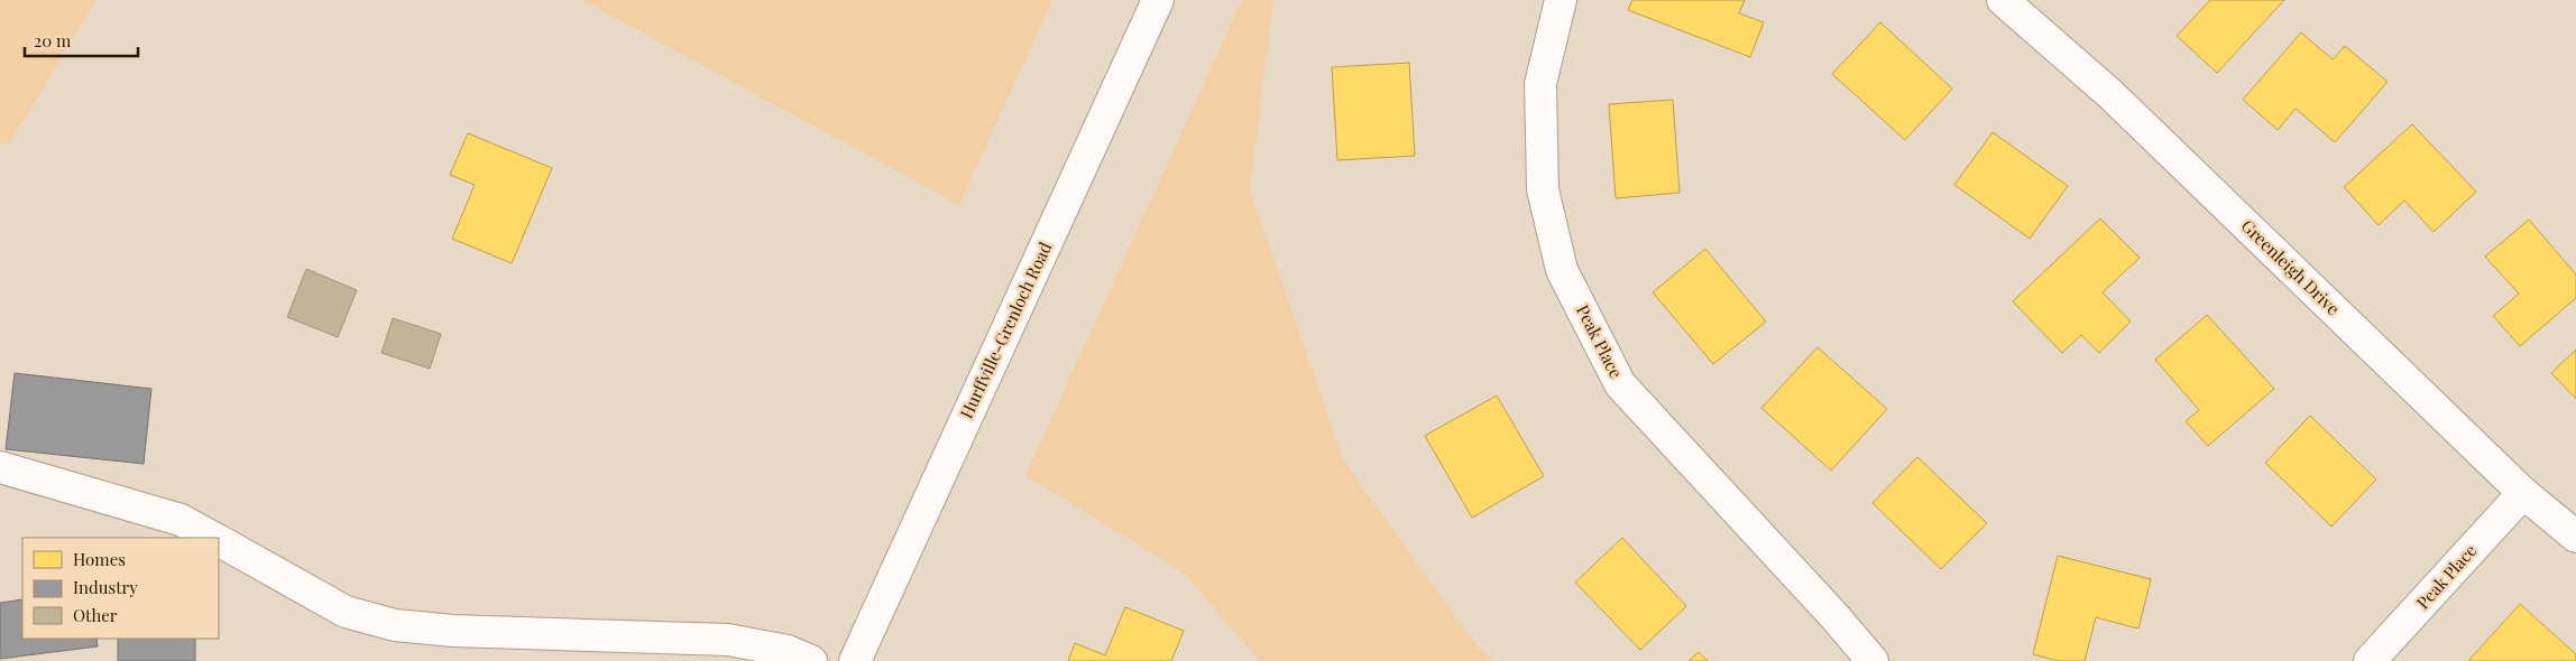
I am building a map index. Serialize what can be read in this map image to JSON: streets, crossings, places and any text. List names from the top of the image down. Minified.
{"streets":{"street":["Greenleigh Drive","Hurffville-Grenloch Road","Peak Place"]},"crossings":[["Greenleigh Drive","Peak Place"]],"legend":["Homes","Industry","Other"],"scale_bar":"20 m"}
